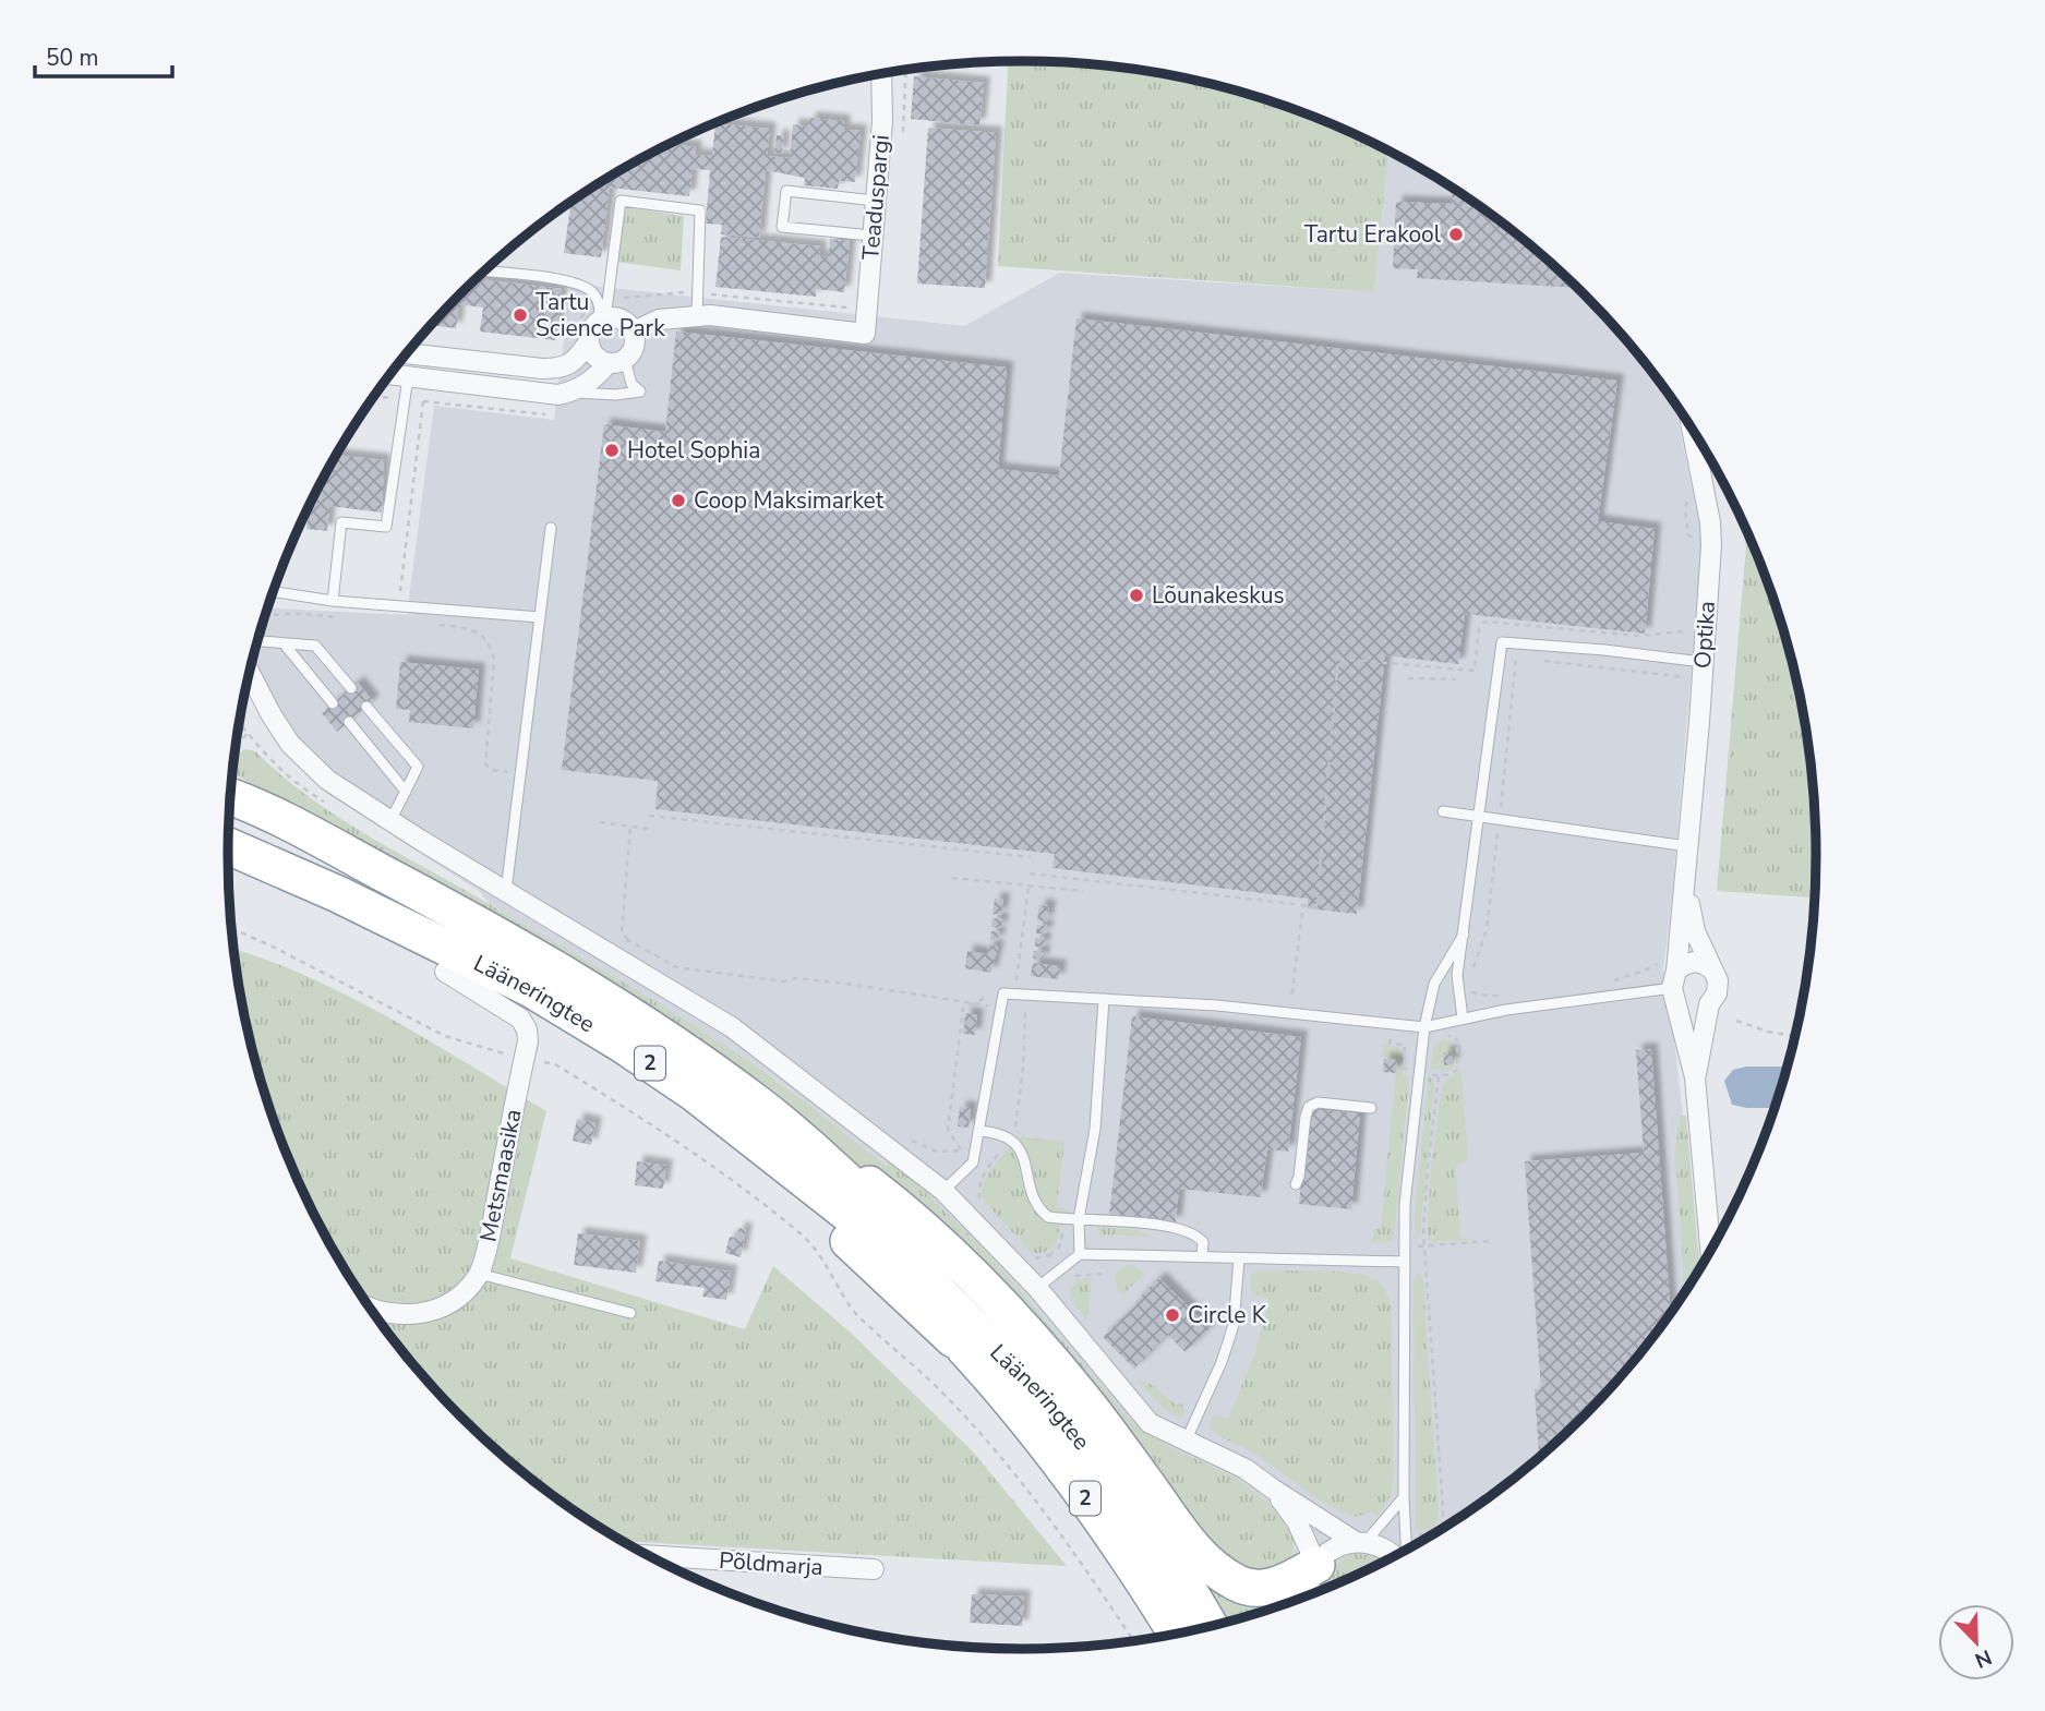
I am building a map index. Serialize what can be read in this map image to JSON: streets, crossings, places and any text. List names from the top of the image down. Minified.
{"streets":{"highway":["Lääneringtee","2"],"street":["Teaduspargi","Optika","Metsmaasika","Põldmarja"]},"crossings":[["Lääneringtee","Metsmaasika"]],"places":["Tartu Erakool","Tartu Science Park","Hotel Sophia","Coop Maksimarket","Lõunakeskus","Circle K"],"scale_bar":"50 m","north":"bottom right"}
